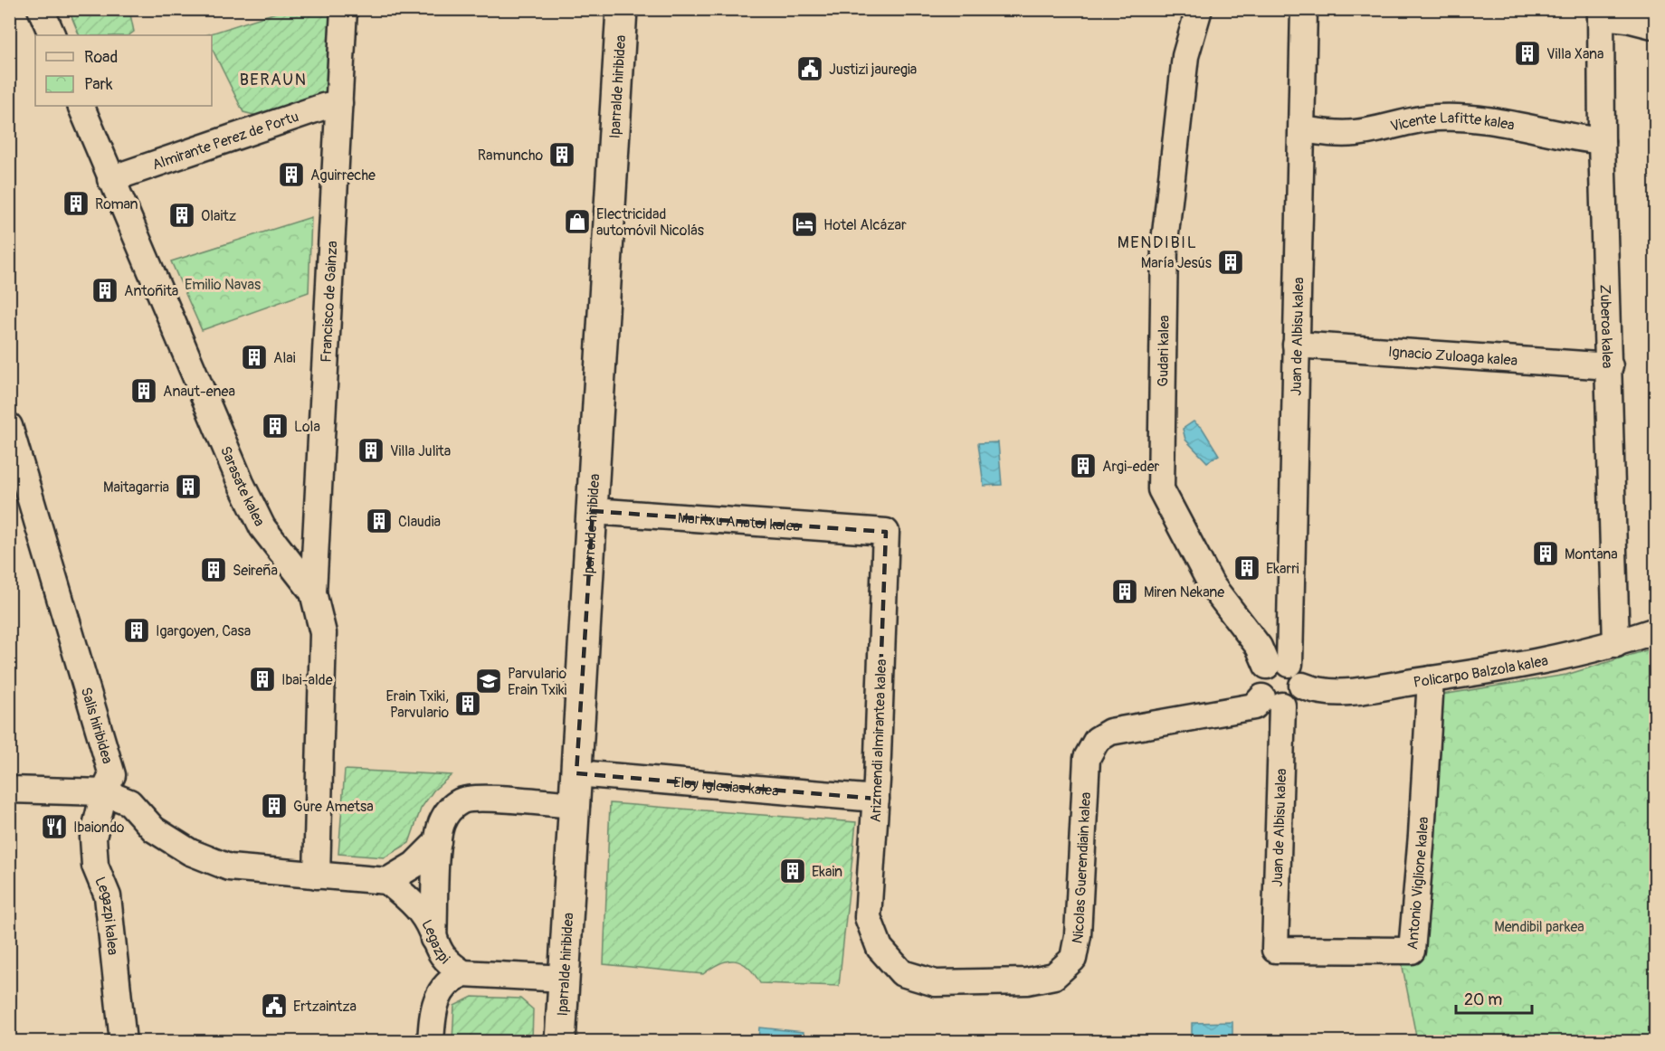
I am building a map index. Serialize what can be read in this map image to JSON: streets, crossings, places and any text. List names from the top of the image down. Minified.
{"streets":{"main road":["Iparralde hiribidea"],"street":["Vicente Lafitte kalea","Almirante Perez de Portu","Francisco de Gainza","Zuberoa kalea","Juan de Albisu kalea","Gudari kalea","Ignacio Zuloaga kalea","Sarasate kalea","Maritxu Anatol kalea","Policarpo Balzola kalea","Salis hiribidea","Arizmendi almirantea kalea","Eloy Iglesias kalea","Nicolas Guerendiain kalea","Antonio Viglione kalea","Legazpi kalea","Legazpi"]},"crossings":[["Iparralde hiribidea","Maritxu Anatol kalea"],["Iparralde hiribidea","Eloy Iglesias kalea"],["Iparralde hiribidea","Legazpi"],["Vicente Lafitte kalea","Zuberoa kalea"],["Vicente Lafitte kalea","Juan de Albisu kalea"],["Almirante Perez de Portu","Francisco de Gainza"],["Almirante Perez de Portu","Sarasate kalea"],["Francisco de Gainza","Sarasate kalea"],["Zuberoa kalea","Ignacio Zuloaga kalea"],["Zuberoa kalea","Policarpo Balzola kalea"],["Juan de Albisu kalea","Gudari kalea"],["Juan de Albisu kalea","Ignacio Zuloaga kalea"],["Juan de Albisu kalea","Policarpo Balzola kalea"],["Juan de Albisu kalea","Nicolas Guerendiain kalea"],["Juan de Albisu kalea","Antonio Viglione kalea"],["Gudari kalea","Policarpo Balzola kalea"],["Gudari kalea","Nicolas Guerendiain kalea"],["Maritxu Anatol kalea","Arizmendi almirantea kalea"],["Policarpo Balzola kalea","Nicolas Guerendiain kalea"],["Policarpo Balzola kalea","Antonio Viglione kalea"],["Salis hiribidea","Legazpi kalea"],["Arizmendi almirantea kalea","Eloy Iglesias kalea"],["Arizmendi almirantea kalea","Nicolas Guerendiain kalea"]],"districts":["BERAUN","MENDIBIL"],"parks":["Emilio Navas","Mendibil parkea"],"places":{"building":["Villa Xana","Ramuncho","Aguirreche","Roman","Olaitz","María Jesús","Antoñita","Alai","Anaut-enea","Lola","Villa Julita","Argi-eder","Maitagarria","Claudia","Montana","Ekarri","Seireña","Miren Nekane","Igargoyen, Casa","Ibai-alde","Erain Txiki, Parvulario","Gure Ametsa","Ekain"],"public building":["Justizi jauregia","Ertzaintza"],"shop":["Electricidad automóvil Nicolás"],"hotel":["Hotel Alcázar"],"school or university":["Parvulario Erain Txiki"],"restaurant":["Ibaiondo"]},"legend":["Road","Park"],"scale_bar":"20 m"}
